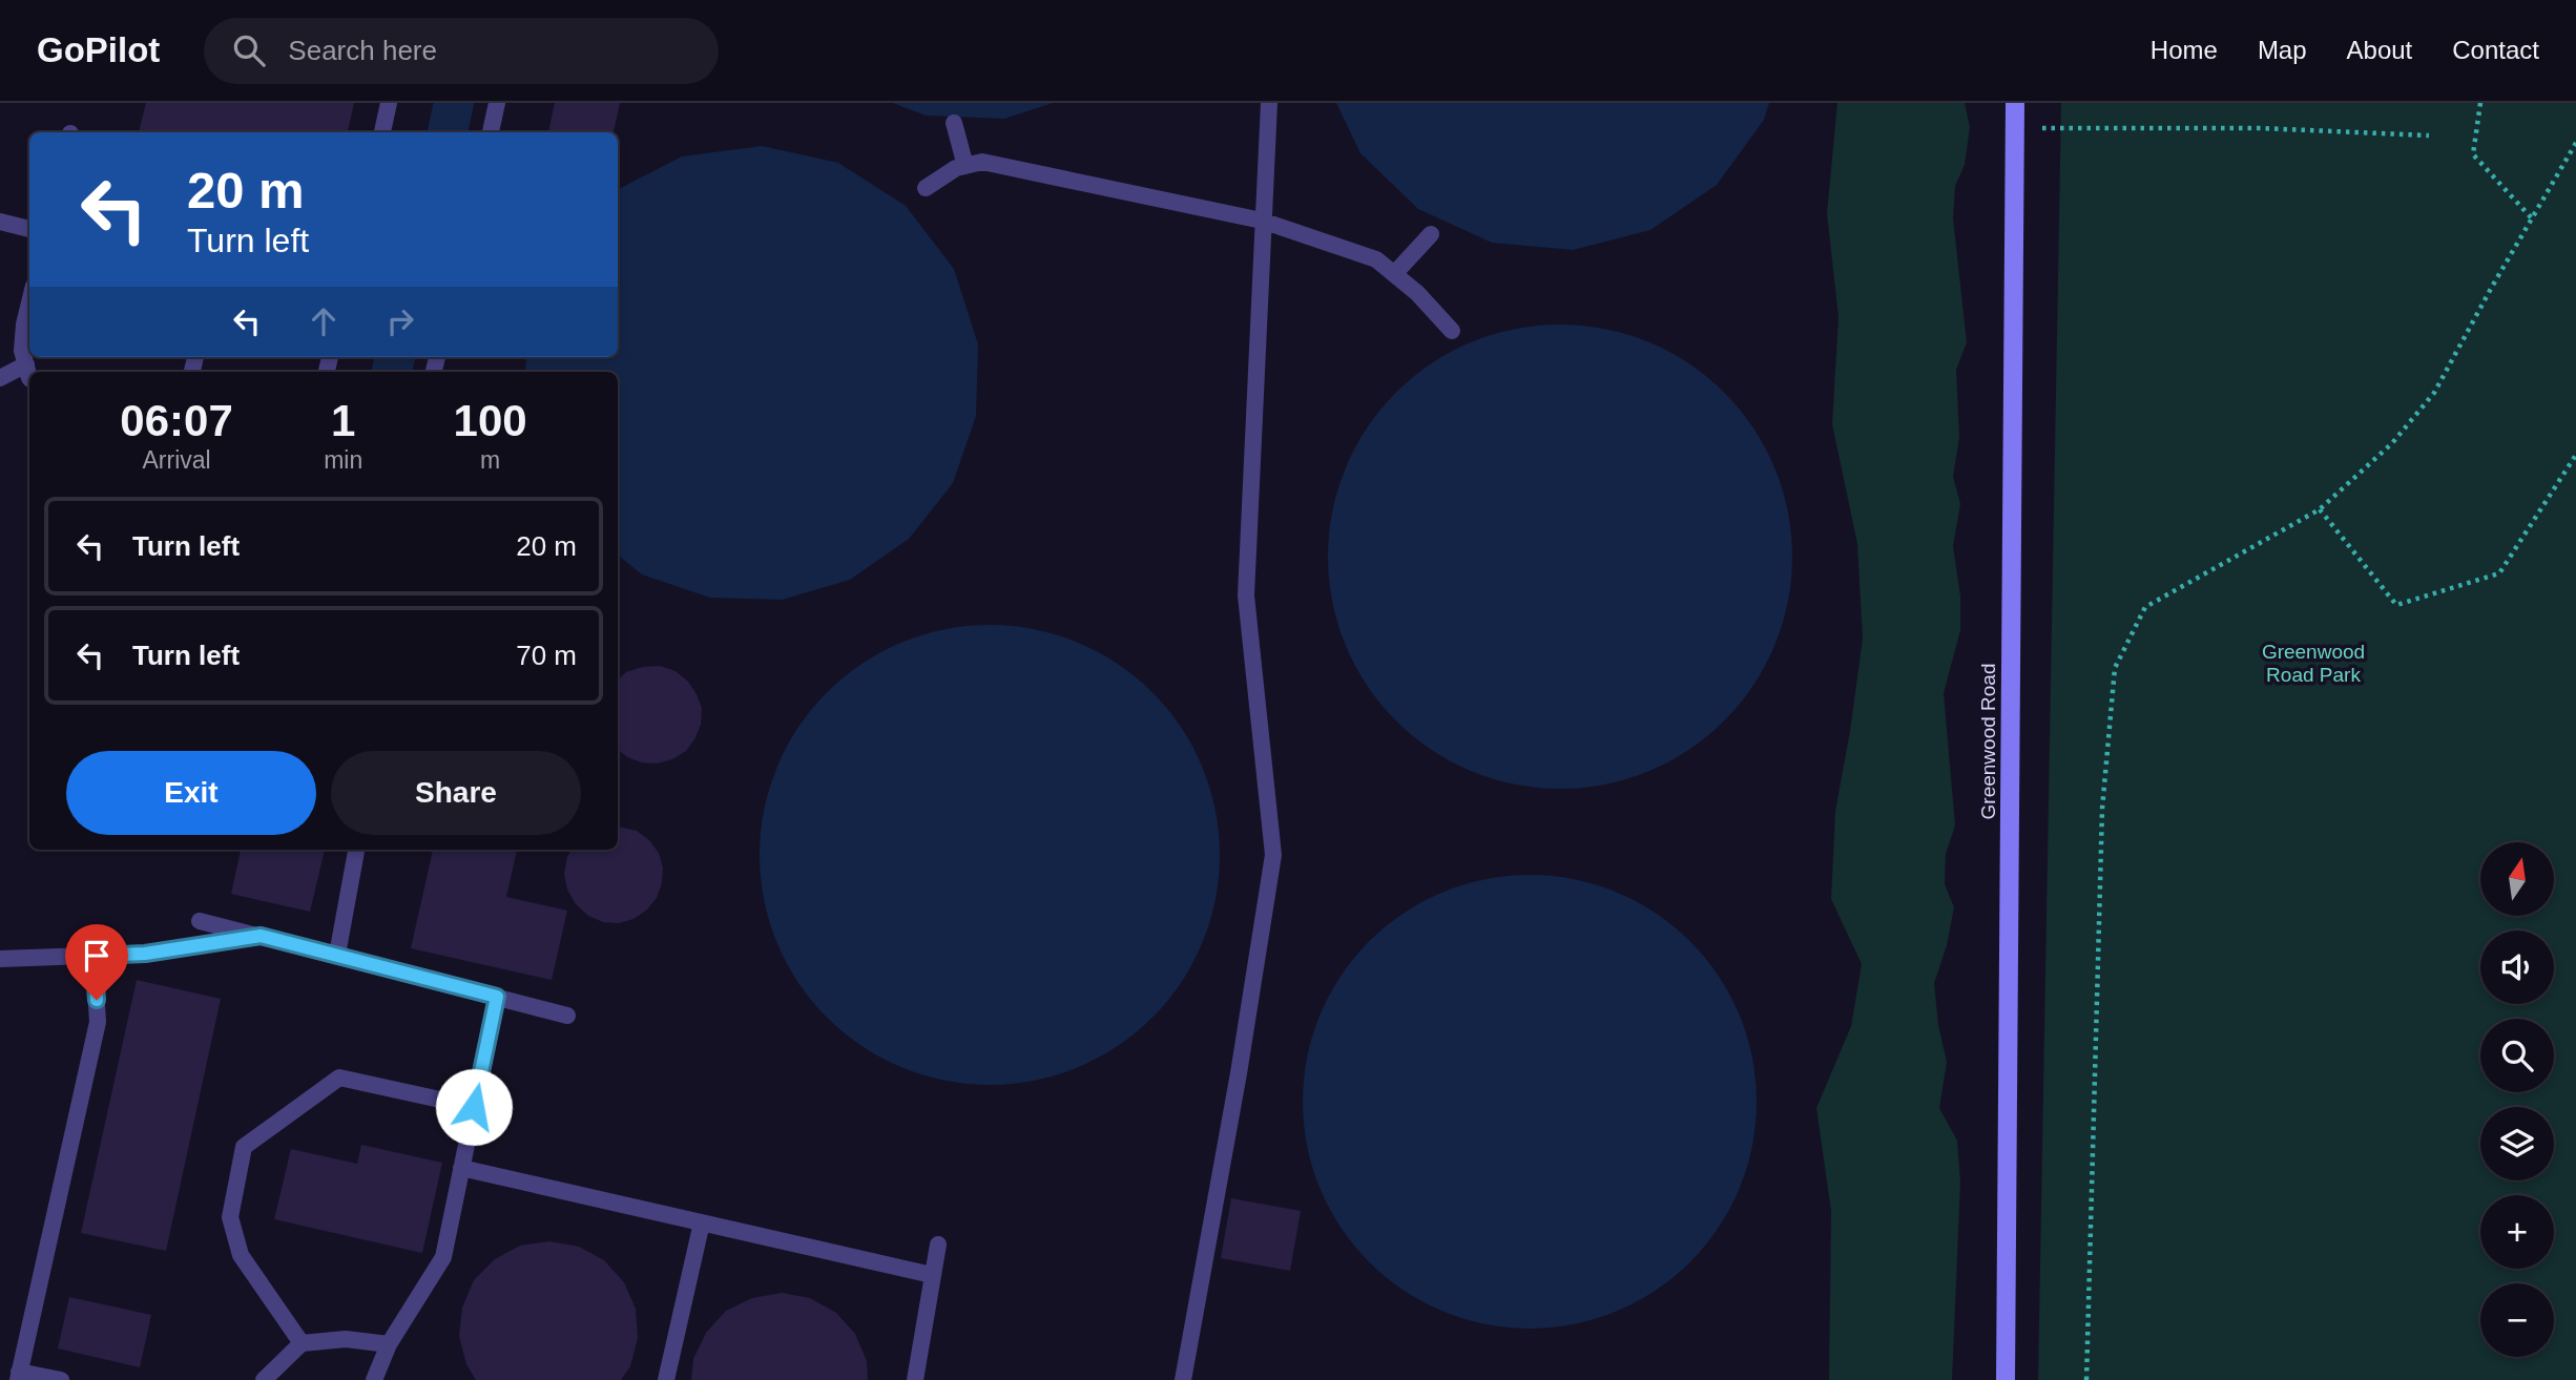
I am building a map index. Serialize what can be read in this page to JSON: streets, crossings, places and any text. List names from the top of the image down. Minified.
{"streets":{"street":["Greenwood Road"]},"parks":["Greenwood Road Park"],"north":"top","page":{"header":"GoPilot","search":"Search here","nav":["Home","Map","About","Contact"],"turn":["20 m","Turn left"],"eta":["06:07","Arrival","1","min","100","m"],"list":[{"name":"Turn left","value":"20 m"},{"name":"Turn left","value":"70 m"}],"buttons":["Exit","Share"],"map_buttons":["+","−"]}}
